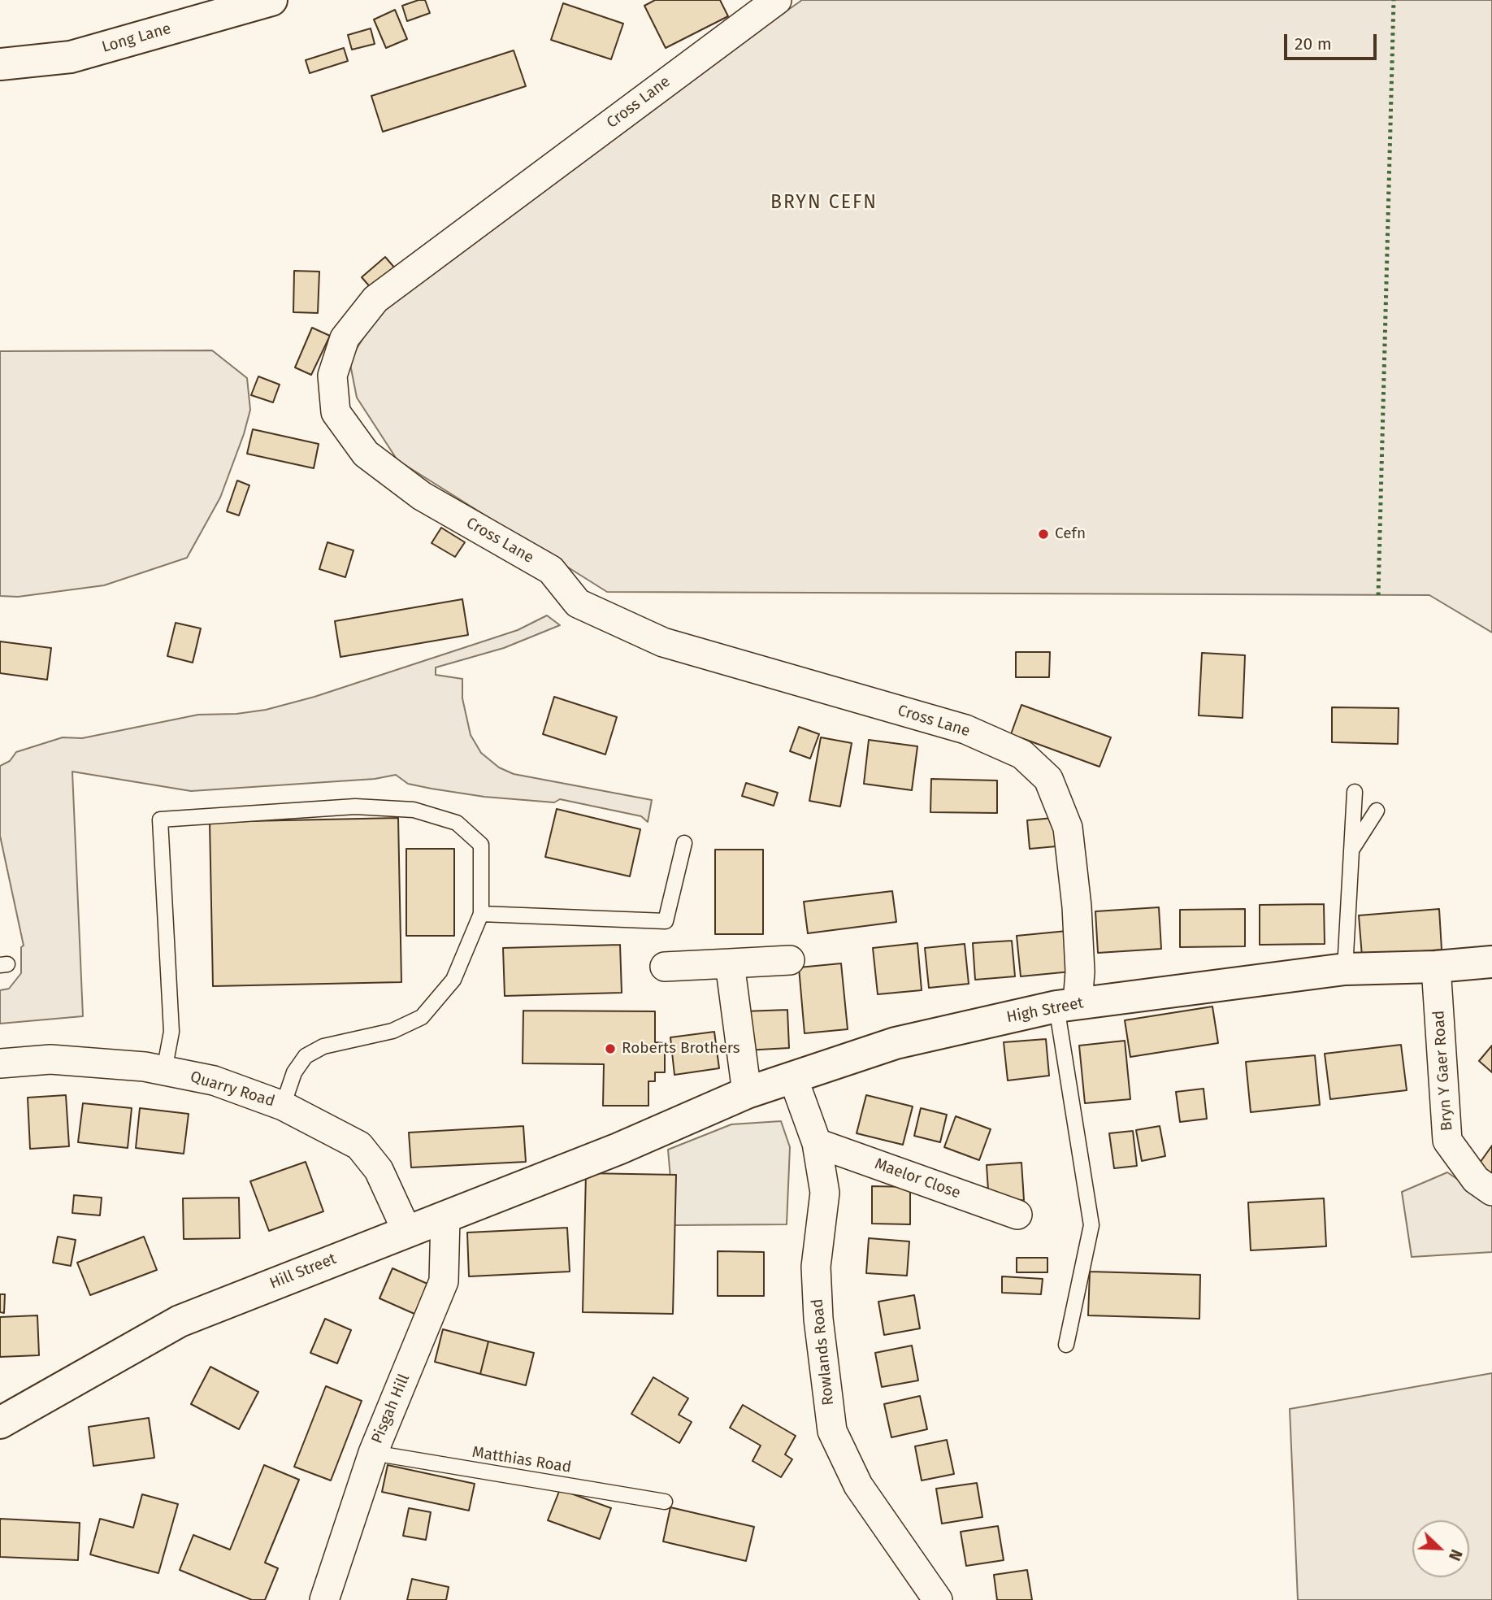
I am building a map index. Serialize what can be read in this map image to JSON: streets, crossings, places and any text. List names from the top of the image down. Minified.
{"streets":{"main road":["Long Lane","High Street","Hill Street"],"street":["Cross Lane","Bryn Y Gaer Road","Quarry Road","Maelor Close","Rowlands Road","Pisgah Hill"],"lane":["Matthias Road"]},"crossings":[["Cross Lane","High Street"],["High Street","Bryn Y Gaer Road"],["High Street","Hill Street"],["High Street","Rowlands Road"],["Quarry Road","Hill Street"],["Maelor Close","Rowlands Road"],["Hill Street","Pisgah Hill"],["Pisgah Hill","Matthias Road"]],"districts":["BRYN CEFN"],"places":["Cefn","Roberts Brothers"],"scale_bar":"20 m","north":"bottom right"}
